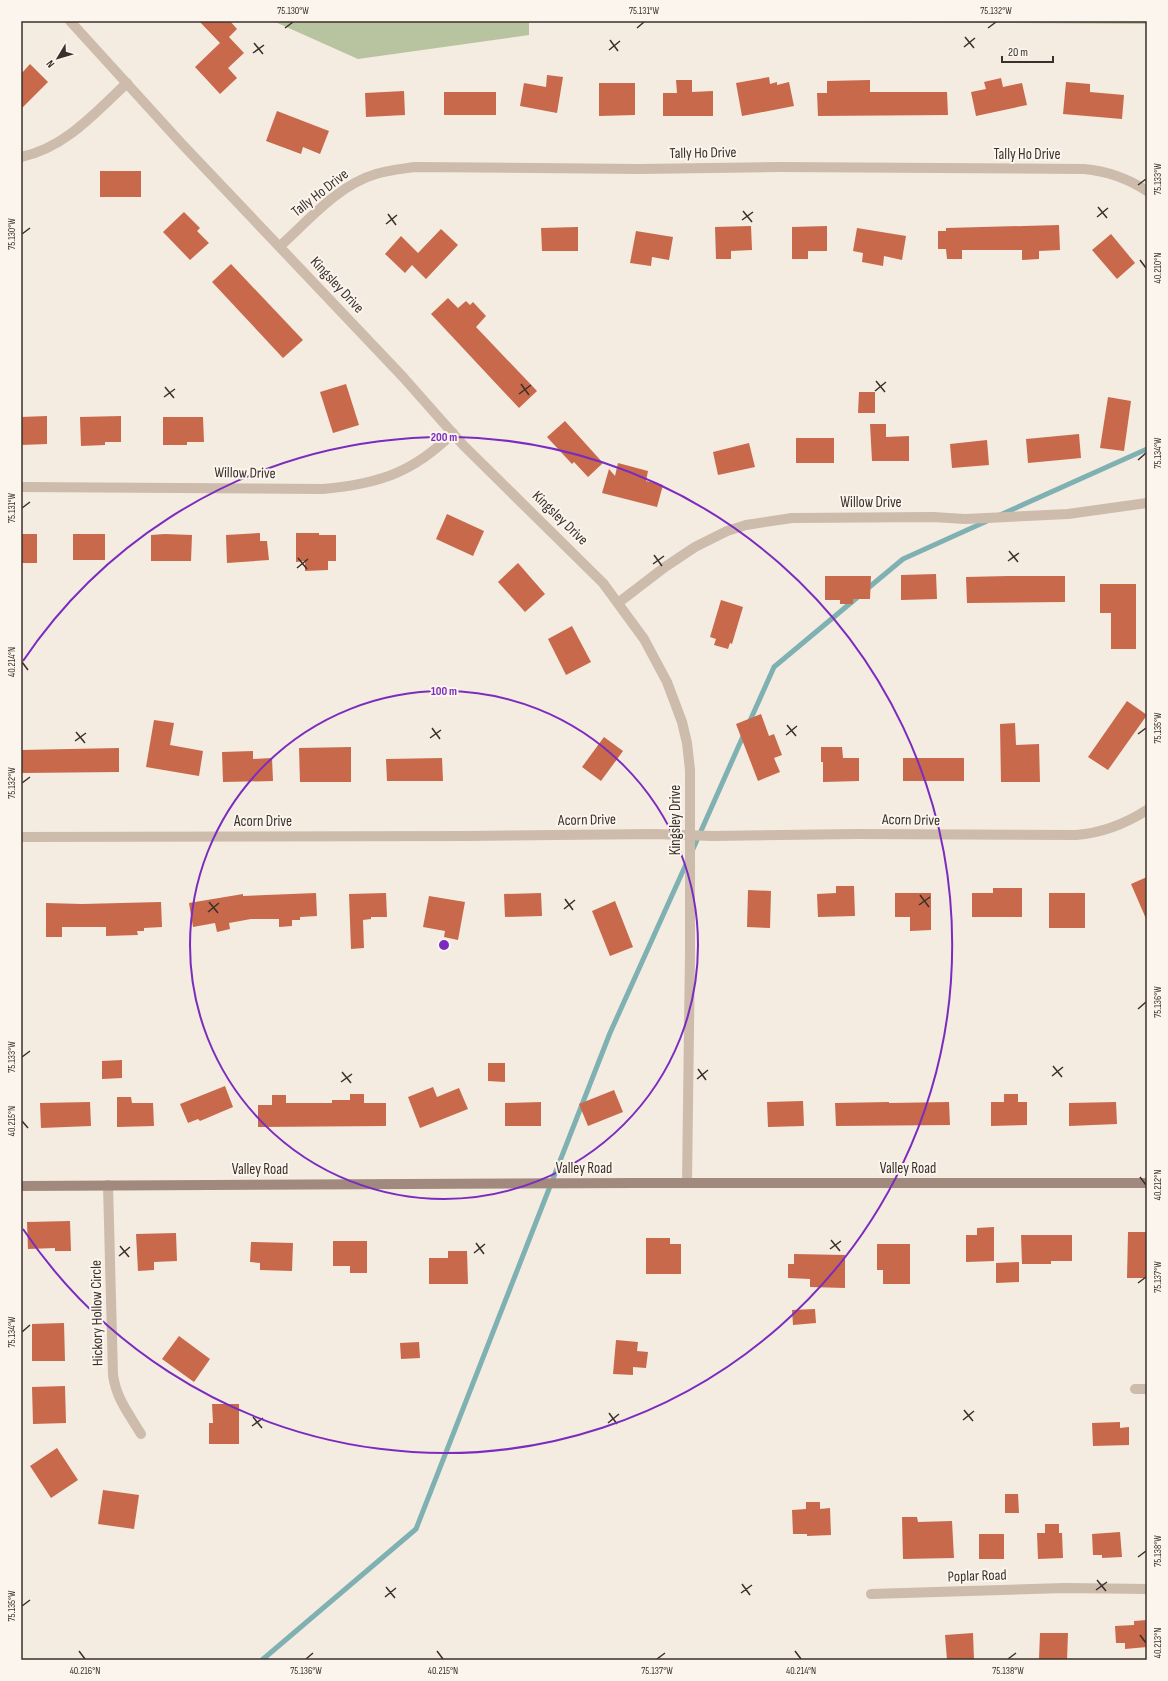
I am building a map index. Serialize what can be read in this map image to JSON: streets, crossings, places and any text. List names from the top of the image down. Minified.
{"streets":{"street":["Tally Ho Drive","Kingsley Drive","Willow Drive","Acorn Drive","Valley Road","Hickory Hollow Circle","Poplar Road"]},"crossings":[["Tally Ho Drive","Kingsley Drive"],["Kingsley Drive","Willow Drive"],["Kingsley Drive","Acorn Drive"],["Kingsley Drive","Valley Road"],["Valley Road","Hickory Hollow Circle"]],"scale_bar":"20 m","north":"bottom left","coordinates":["75.130°W","75.131°W","75.132°W","75.133°W","40.210°N","75.134°W","40.214°N","75.135°W","75.136°W","40.215°N","40.212°N","75.137°W","75.138°W","40.213°N","40.216°N"],"rings":["200 m","100 m"]}
